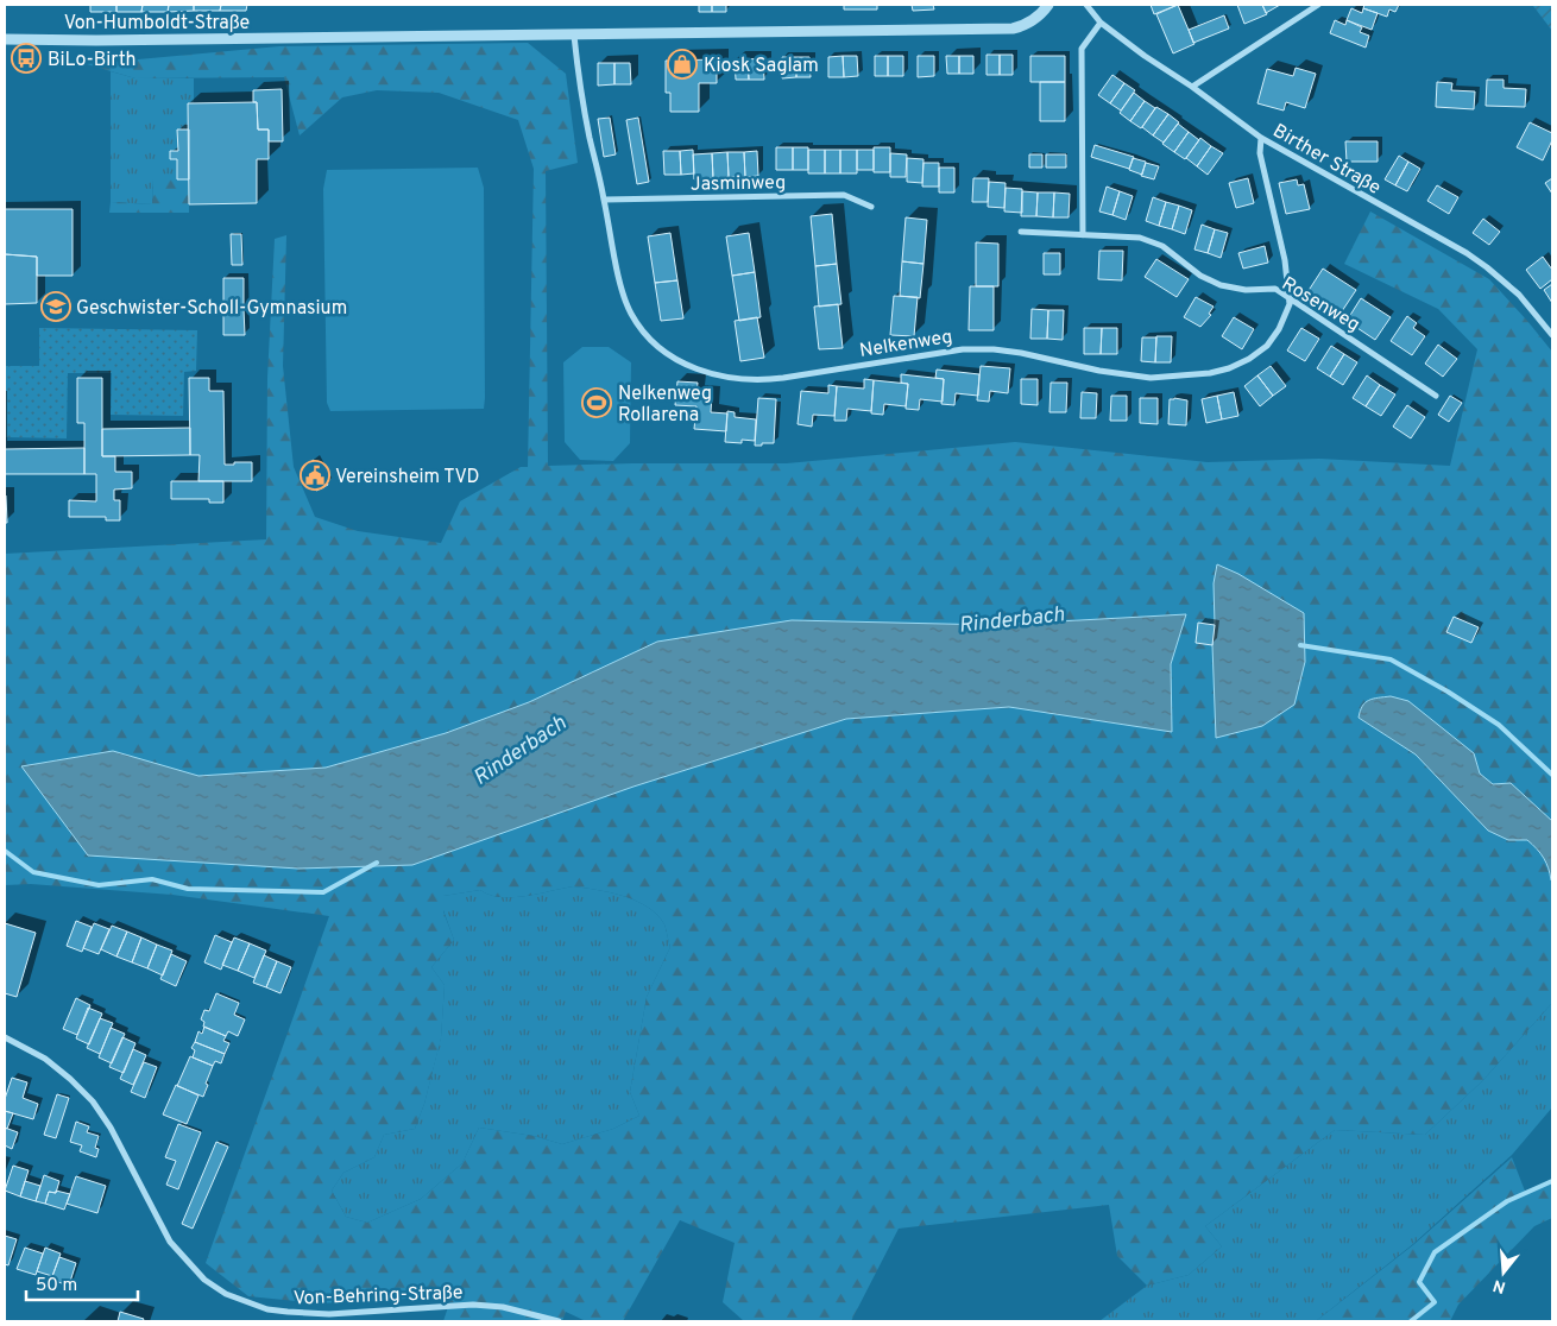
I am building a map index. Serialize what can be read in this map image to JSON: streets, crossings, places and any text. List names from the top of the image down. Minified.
{"streets":{"street":["Von-Humboldt-Straße","Birther Straße","Jasminweg","Rosenweg","Nelkenweg","Von-Behring-Straße"]},"crossings":[["Von-Humboldt-Straße","Nelkenweg"],["Birther Straße","Nelkenweg"],["Jasminweg","Nelkenweg"],["Rosenweg","Nelkenweg"]],"water":["Rinderbach"],"places":{"bus stop":["BiLo-Birth"],"shop":["Kiosk Saglam"],"school or university":["Geschwister-Scholl-Gymnasium"],"sports":["Nelkenweg Rollarena"],"public building":["Vereinsheim TVD"]},"scale_bar":"50 m","north":"bottom"}
